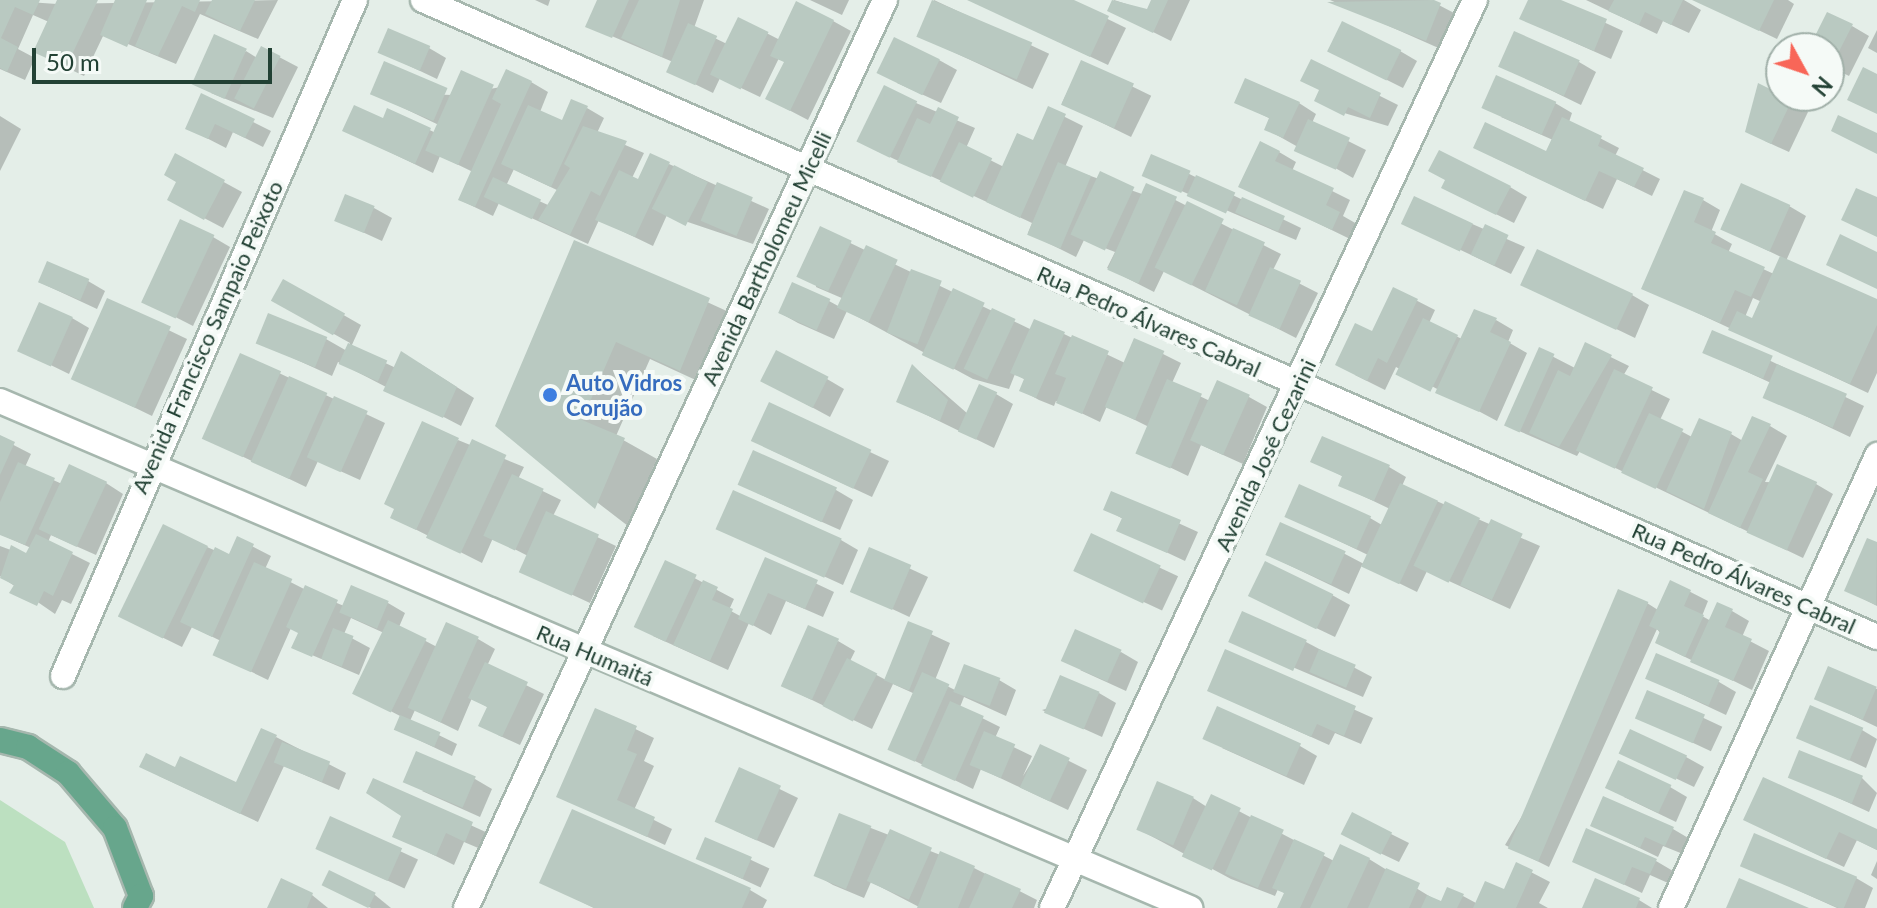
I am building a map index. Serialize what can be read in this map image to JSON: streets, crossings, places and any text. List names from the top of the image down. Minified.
{"streets":{"street":["Avenida Bartholomeu Micelli","Rua Pedro Álvares Cabral","Avenida Francisco Sampaio Peixoto","Avenida José Cezarini","Rua Humaitá"]},"crossings":[["Avenida Bartholomeu Micelli","Rua Pedro Álvares Cabral"],["Avenida Bartholomeu Micelli","Rua Humaitá"],["Rua Pedro Álvares Cabral","Avenida José Cezarini"],["Avenida Francisco Sampaio Peixoto","Rua Humaitá"],["Avenida José Cezarini","Rua Humaitá"]],"places":["Auto Vidros Corujão"],"scale_bar":"50 m","north":"bottom right"}
